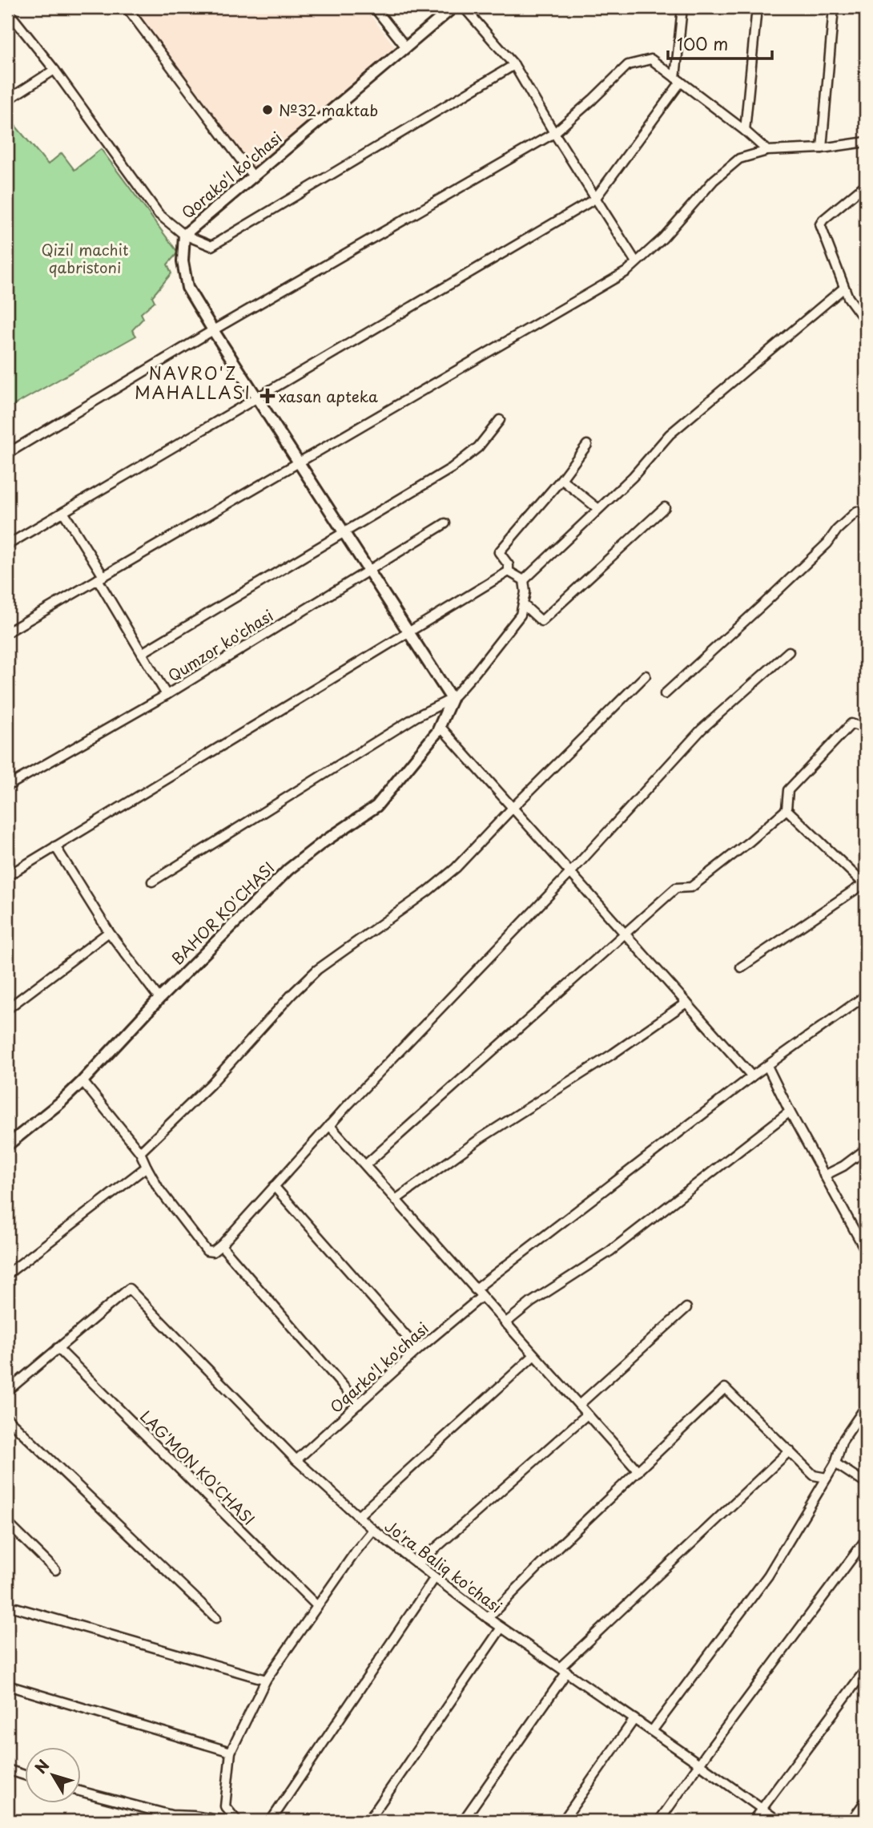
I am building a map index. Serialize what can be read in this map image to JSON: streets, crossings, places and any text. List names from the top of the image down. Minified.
{"streets":{"street":["Qorako'l ko'chasi","Qumzor ko'chasi","BAHOR KO'CHASI","Oqarko'l ko'chasi","LAG'MON KO'CHASI","Jo'ra Baliq ko'chasi"]},"crossings":[["Oqarko'l ko'chasi","Jo'ra Baliq ko'chasi"],["LAG'MON KO'CHASI","Jo'ra Baliq ko'chasi"]],"districts":["NAVRO'Z MAHALLASI"],"parks":["Qizil machit qabristoni"],"places":{"other":["№32 maktab"],"health":["xasan apteka"]},"scale_bar":"100 m","north":"top left"}
